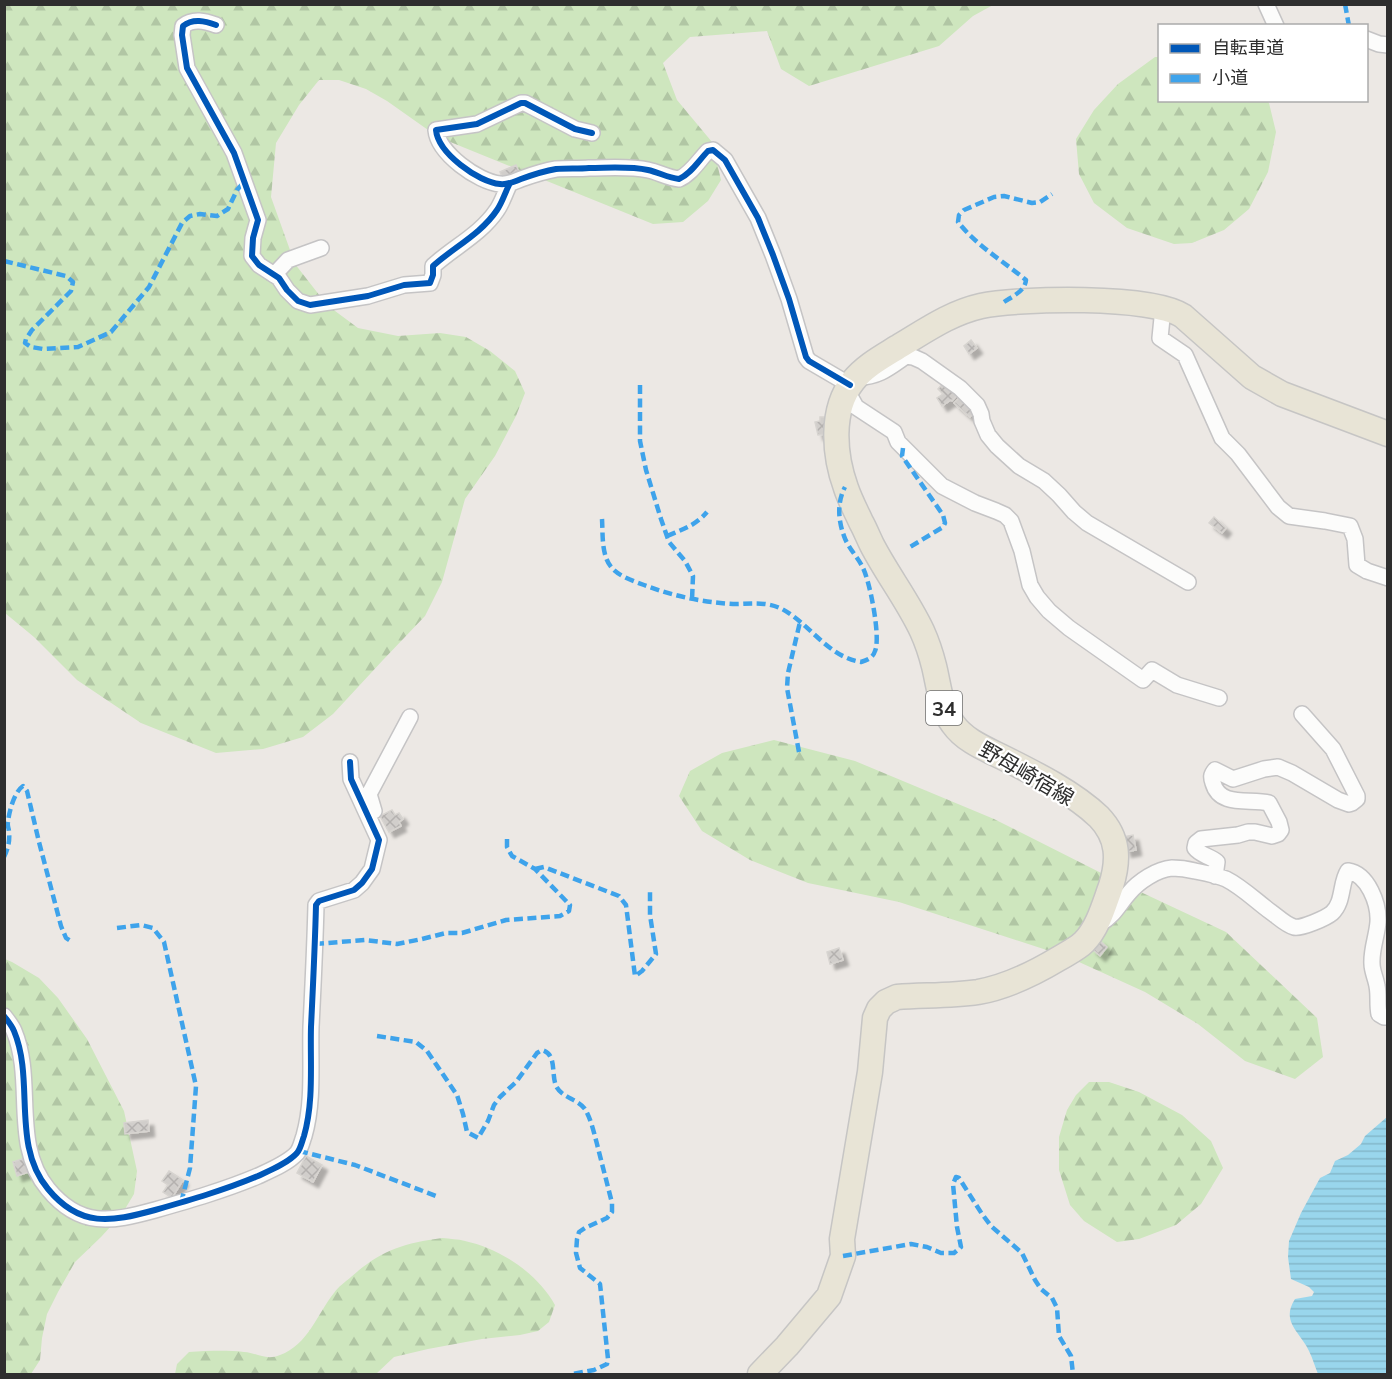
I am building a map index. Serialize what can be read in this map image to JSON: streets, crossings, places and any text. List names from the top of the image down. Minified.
{"streets":{"main road":["34","野母崎宿線"]},"legend":["自転車道","小道"]}
